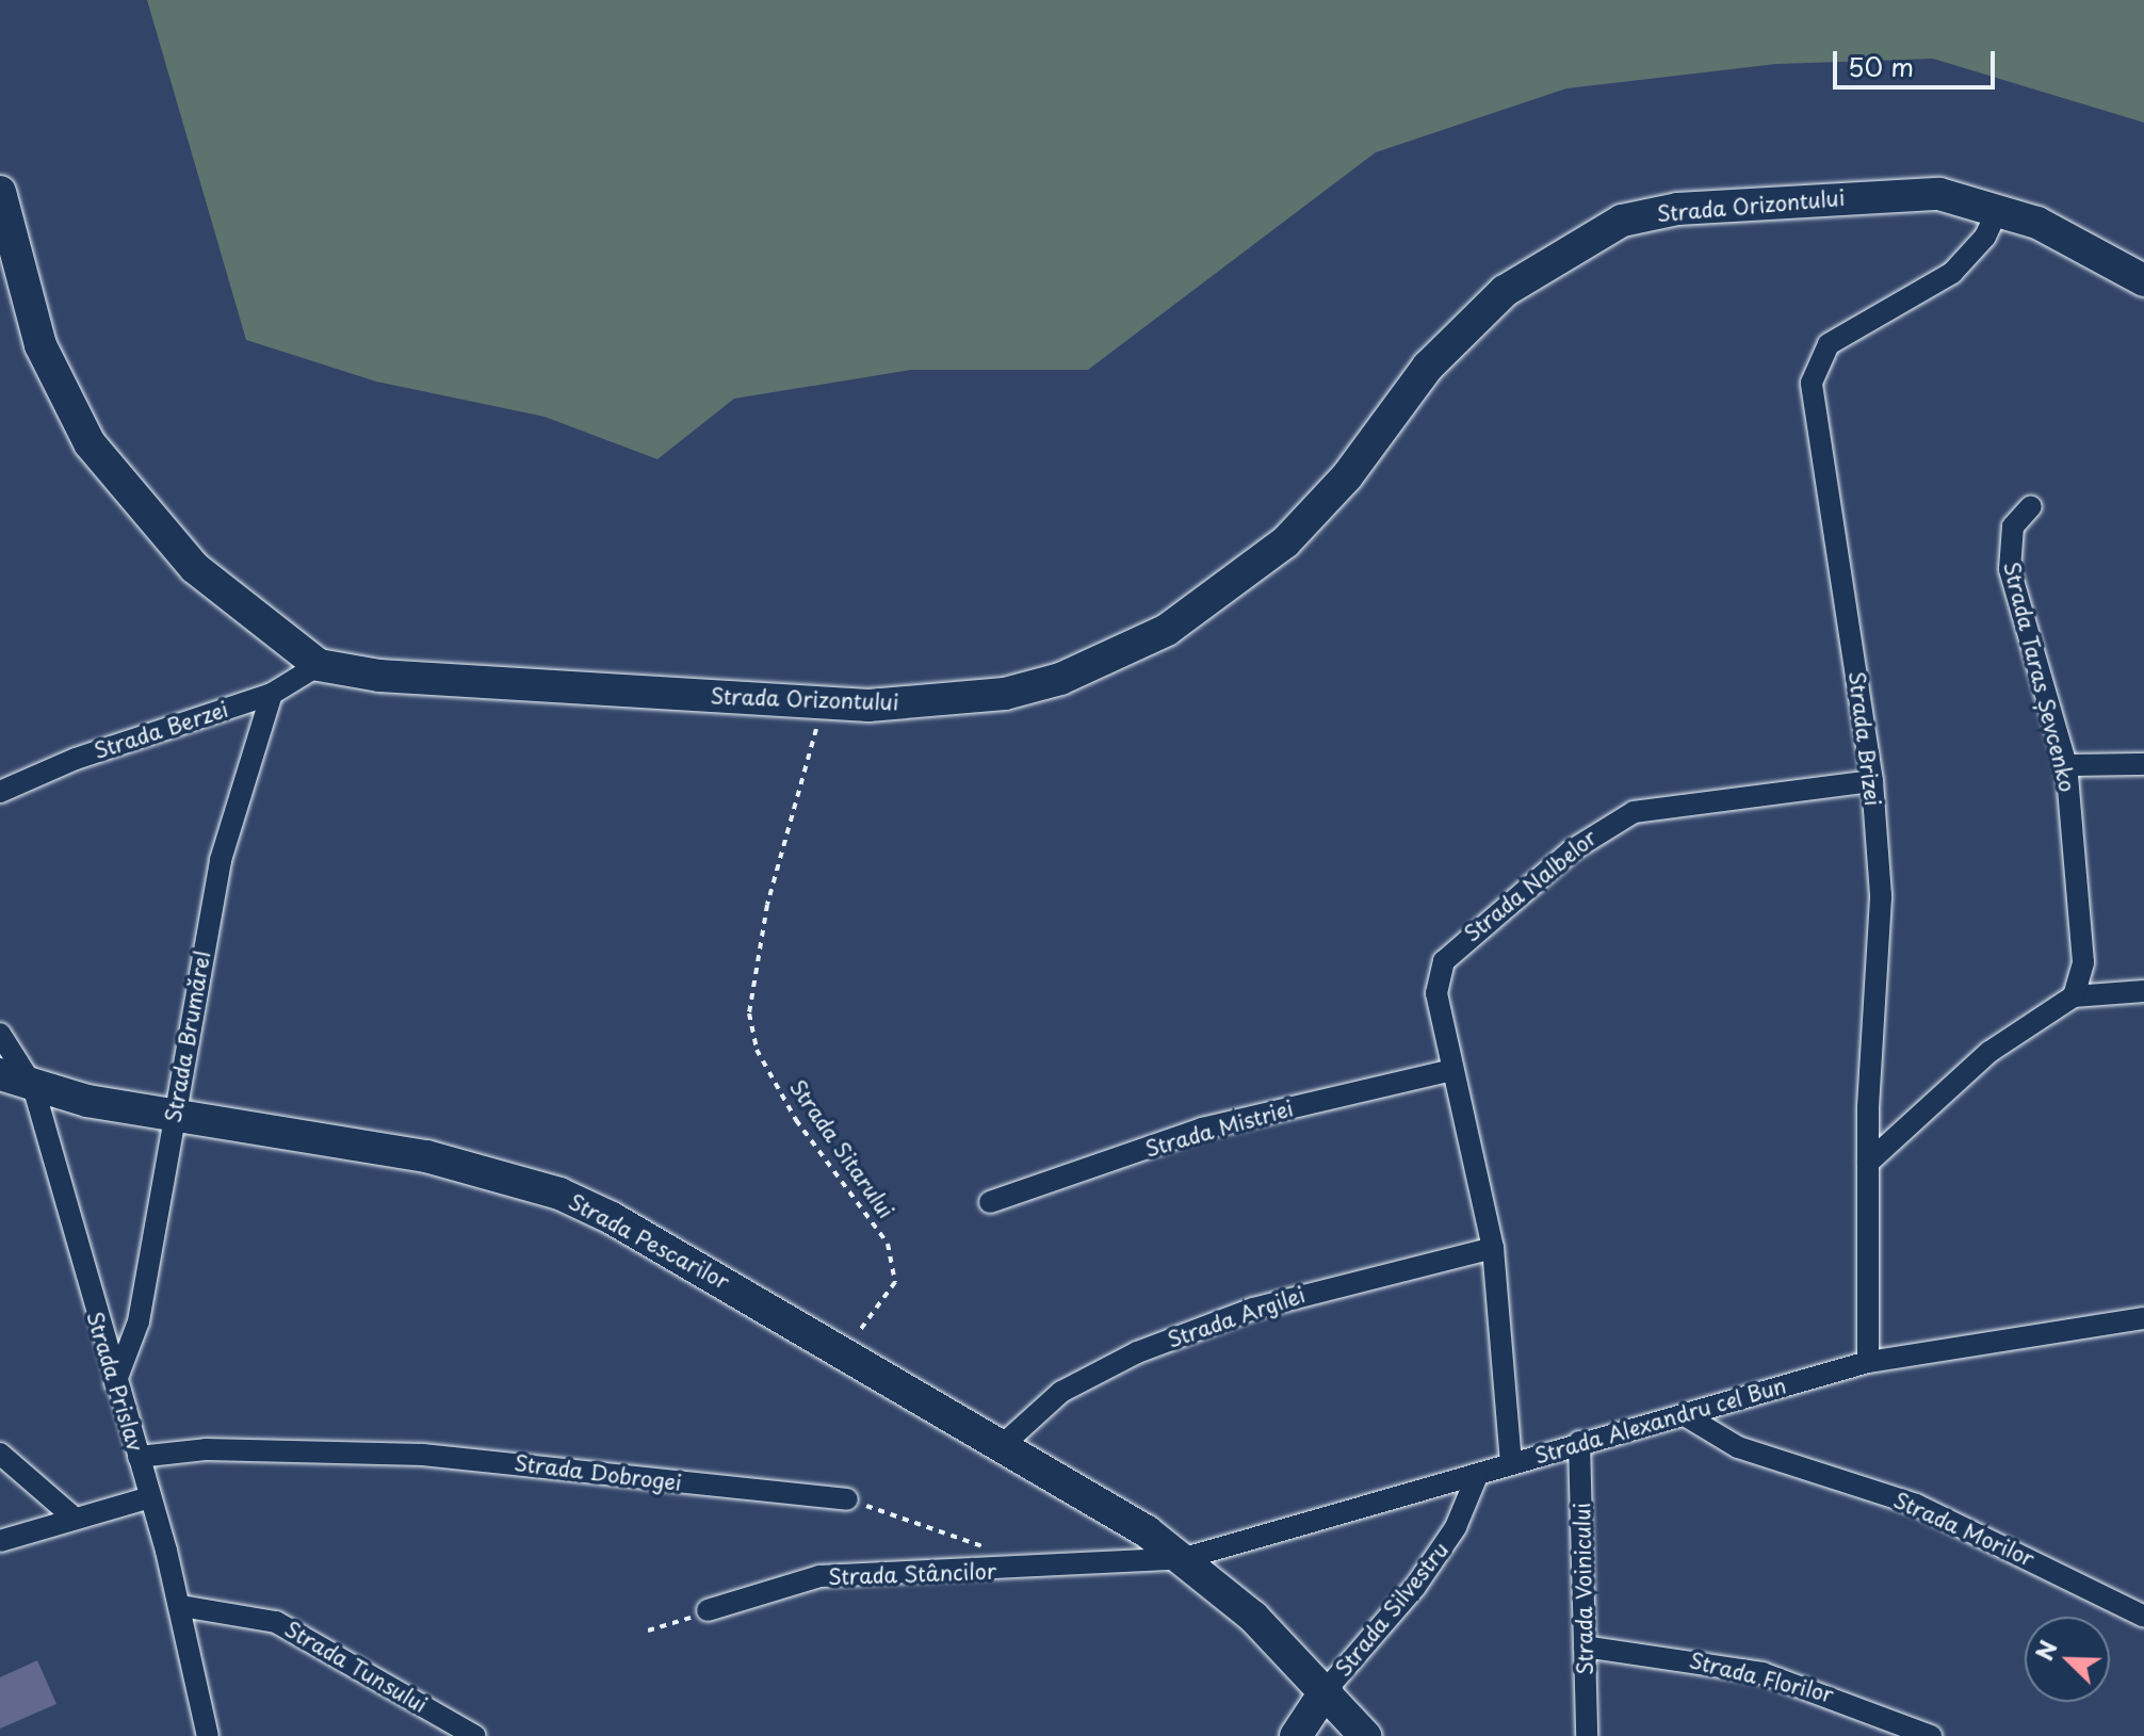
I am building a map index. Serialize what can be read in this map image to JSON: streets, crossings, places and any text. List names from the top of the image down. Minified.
{"streets":{"street":["Strada Orizontului","Strada Taras Șevcenko","Strada Berzei","Strada Brizei","Strada Nalbelor","Strada Brumărel","Strada Mistriei","Strada Pescarilor","Strada Argilei","Strada Prislav","Strada Alexandru cel Bun","Strada Dobrogei","Strada Morilor","Strada Stâncilor","Strada Voinicului","Strada Silvestru","Strada Tunsului","Strada Florilor"],"path":["Strada Sitarului"]},"crossings":[["Strada Orizontului","Strada Berzei"],["Strada Orizontului","Strada Brizei"],["Strada Orizontului","Strada Sitarului"],["Strada Berzei","Strada Brumărel"],["Strada Brizei","Strada Nalbelor"],["Strada Brizei","Strada Alexandru cel Bun"],["Strada Nalbelor","Strada Mistriei"],["Strada Nalbelor","Strada Argilei"],["Strada Nalbelor","Strada Alexandru cel Bun"],["Strada Brumărel","Strada Pescarilor"],["Strada Brumărel","Strada Prislav"],["Strada Sitarului","Strada Pescarilor"],["Strada Pescarilor","Strada Argilei"],["Strada Pescarilor","Strada Prislav"],["Strada Pescarilor","Strada Alexandru cel Bun"],["Strada Pescarilor","Strada Stâncilor"],["Strada Pescarilor","Strada Silvestru"],["Strada Prislav","Strada Dobrogei"],["Strada Prislav","Strada Tunsului"],["Strada Alexandru cel Bun","Strada Morilor"],["Strada Alexandru cel Bun","Strada Stâncilor"],["Strada Alexandru cel Bun","Strada Voinicului"],["Strada Alexandru cel Bun","Strada Silvestru"],["Strada Voinicului","Strada Florilor"]],"scale_bar":"50 m","north":"top left"}
